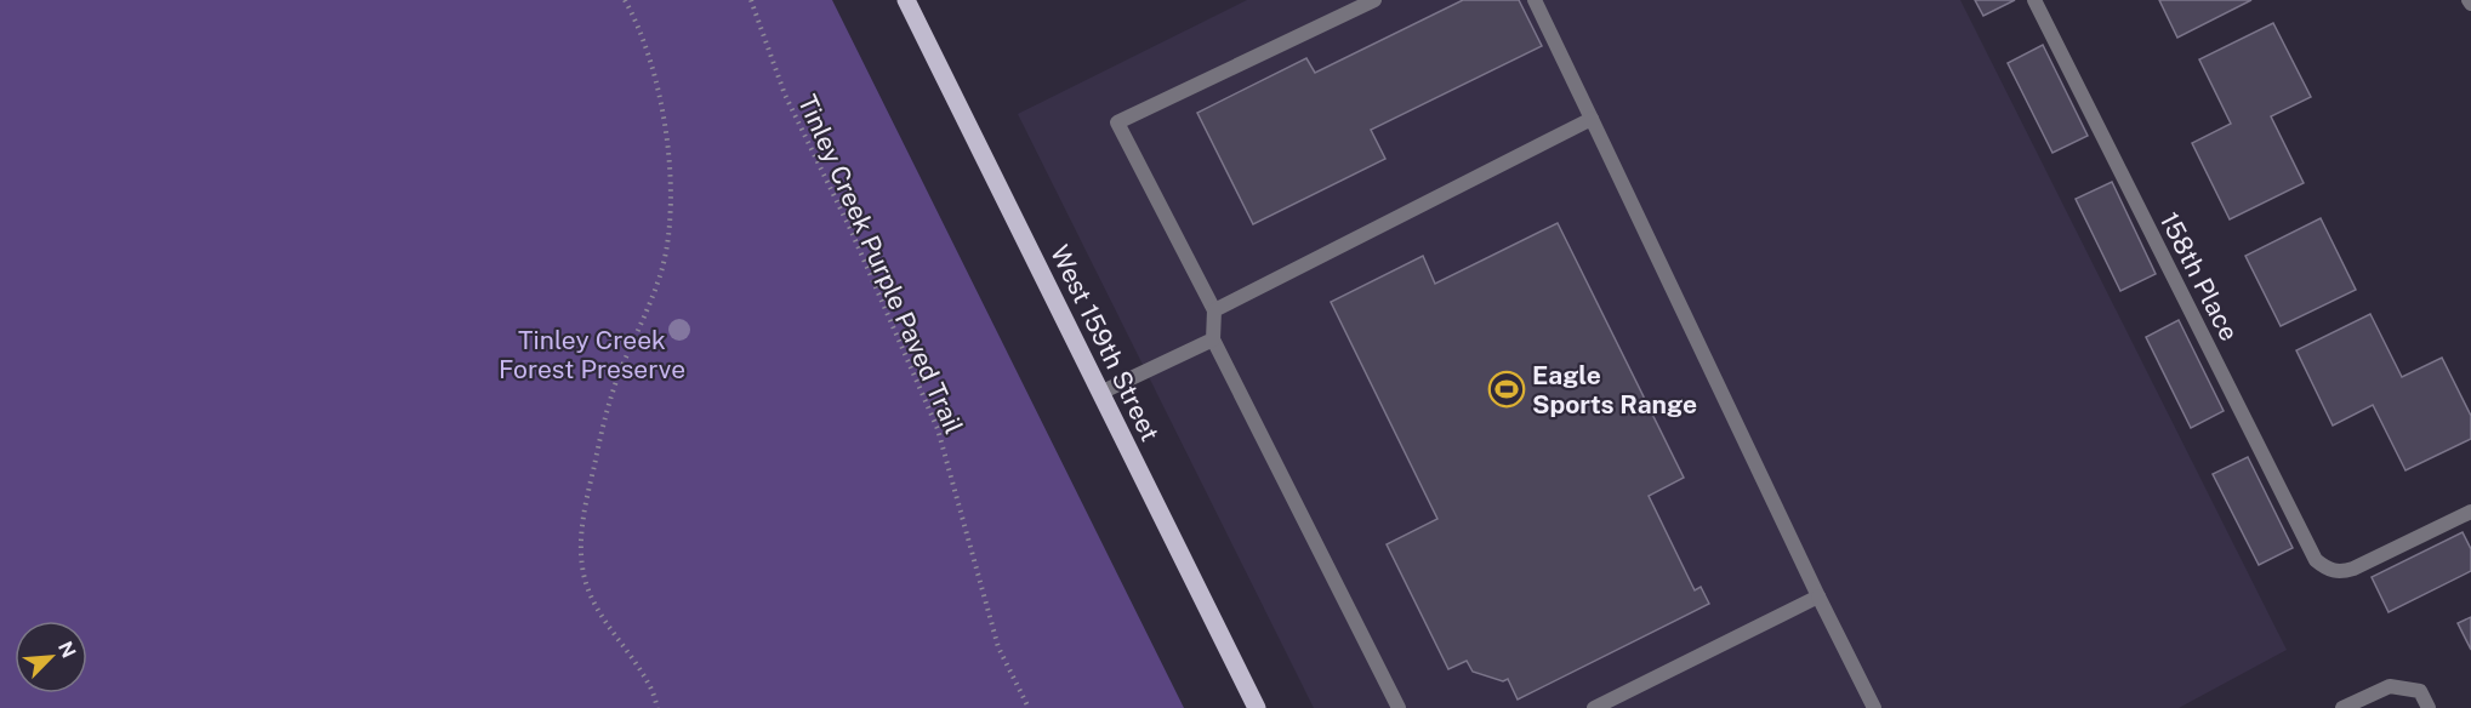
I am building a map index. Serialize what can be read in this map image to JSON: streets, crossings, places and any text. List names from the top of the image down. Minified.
{"streets":{"main road":["West 159th Street"],"street":["158th Place"],"path":["Tinley Creek Purple Paved Trail"]},"parks":["Tinley Creek Forest Preserve"],"places":{"sports":["Eagle Sports Range"]},"north":"top right"}
